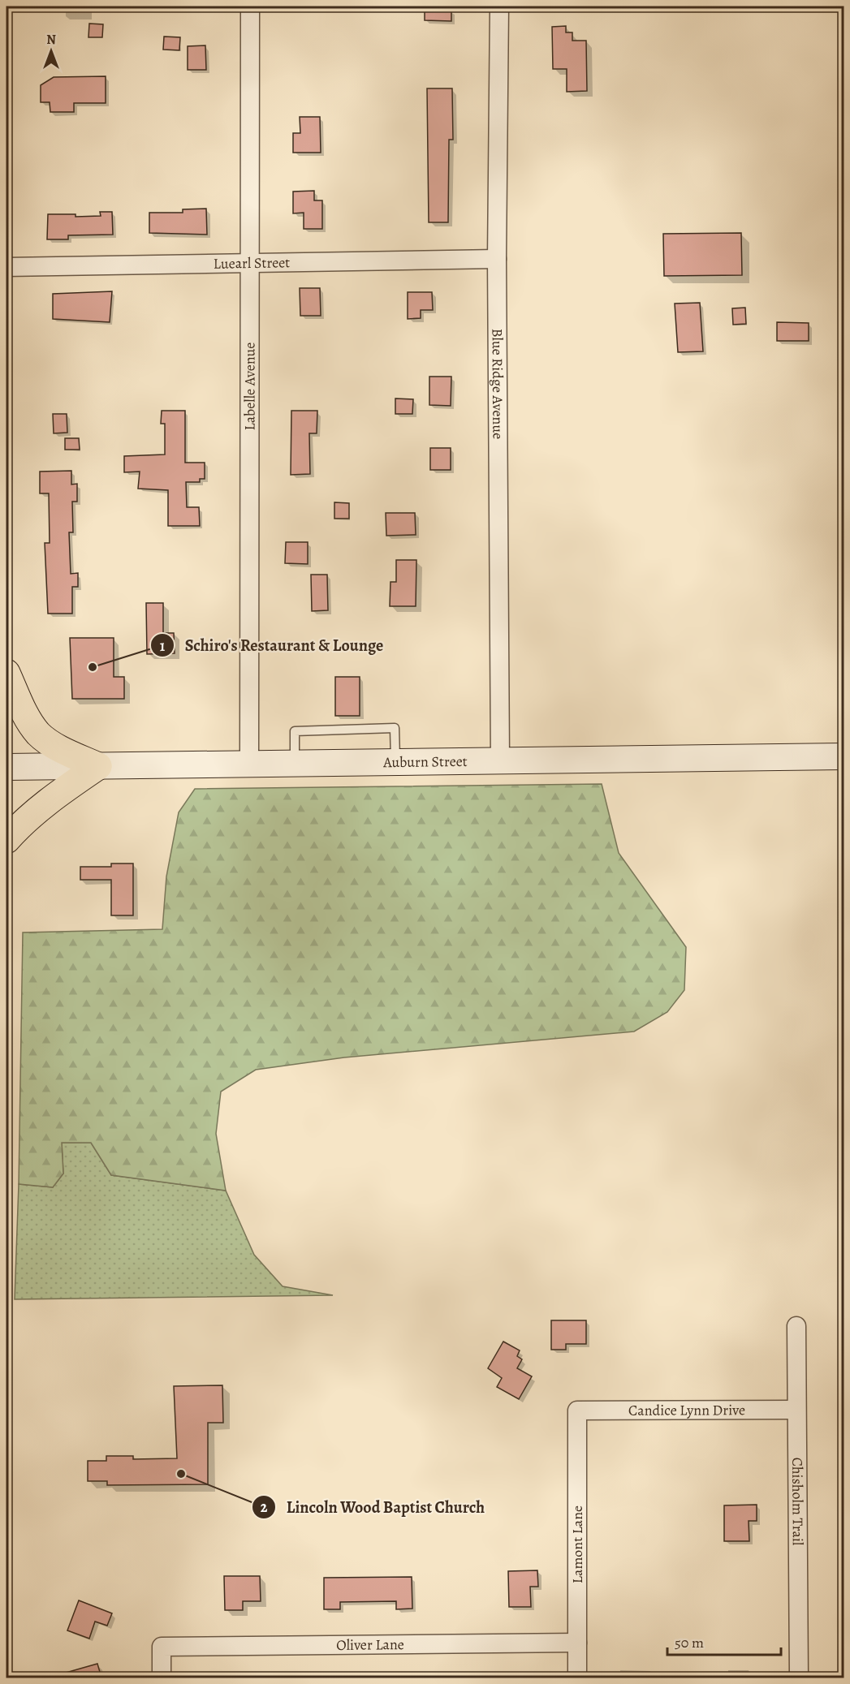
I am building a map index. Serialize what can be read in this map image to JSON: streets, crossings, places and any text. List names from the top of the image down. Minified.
{"streets":{"main road":["Auburn Street"],"street":["Luearl Street","Blue Ridge Avenue","Labelle Avenue","Candice Lynn Drive","Chisholm Trail","Lamont Lane","Oliver Lane"]},"crossings":[["Luearl Street","Blue Ridge Avenue"],["Luearl Street","Labelle Avenue"],["Blue Ridge Avenue","Auburn Street"],["Labelle Avenue","Auburn Street"],["Candice Lynn Drive","Chisholm Trail"],["Candice Lynn Drive","Lamont Lane"],["Lamont Lane","Oliver Lane"]],"places":["Schiro's Restaurant & Lounge","Lincoln Wood Baptist Church"],"scale_bar":"50 m","north":"top"}
